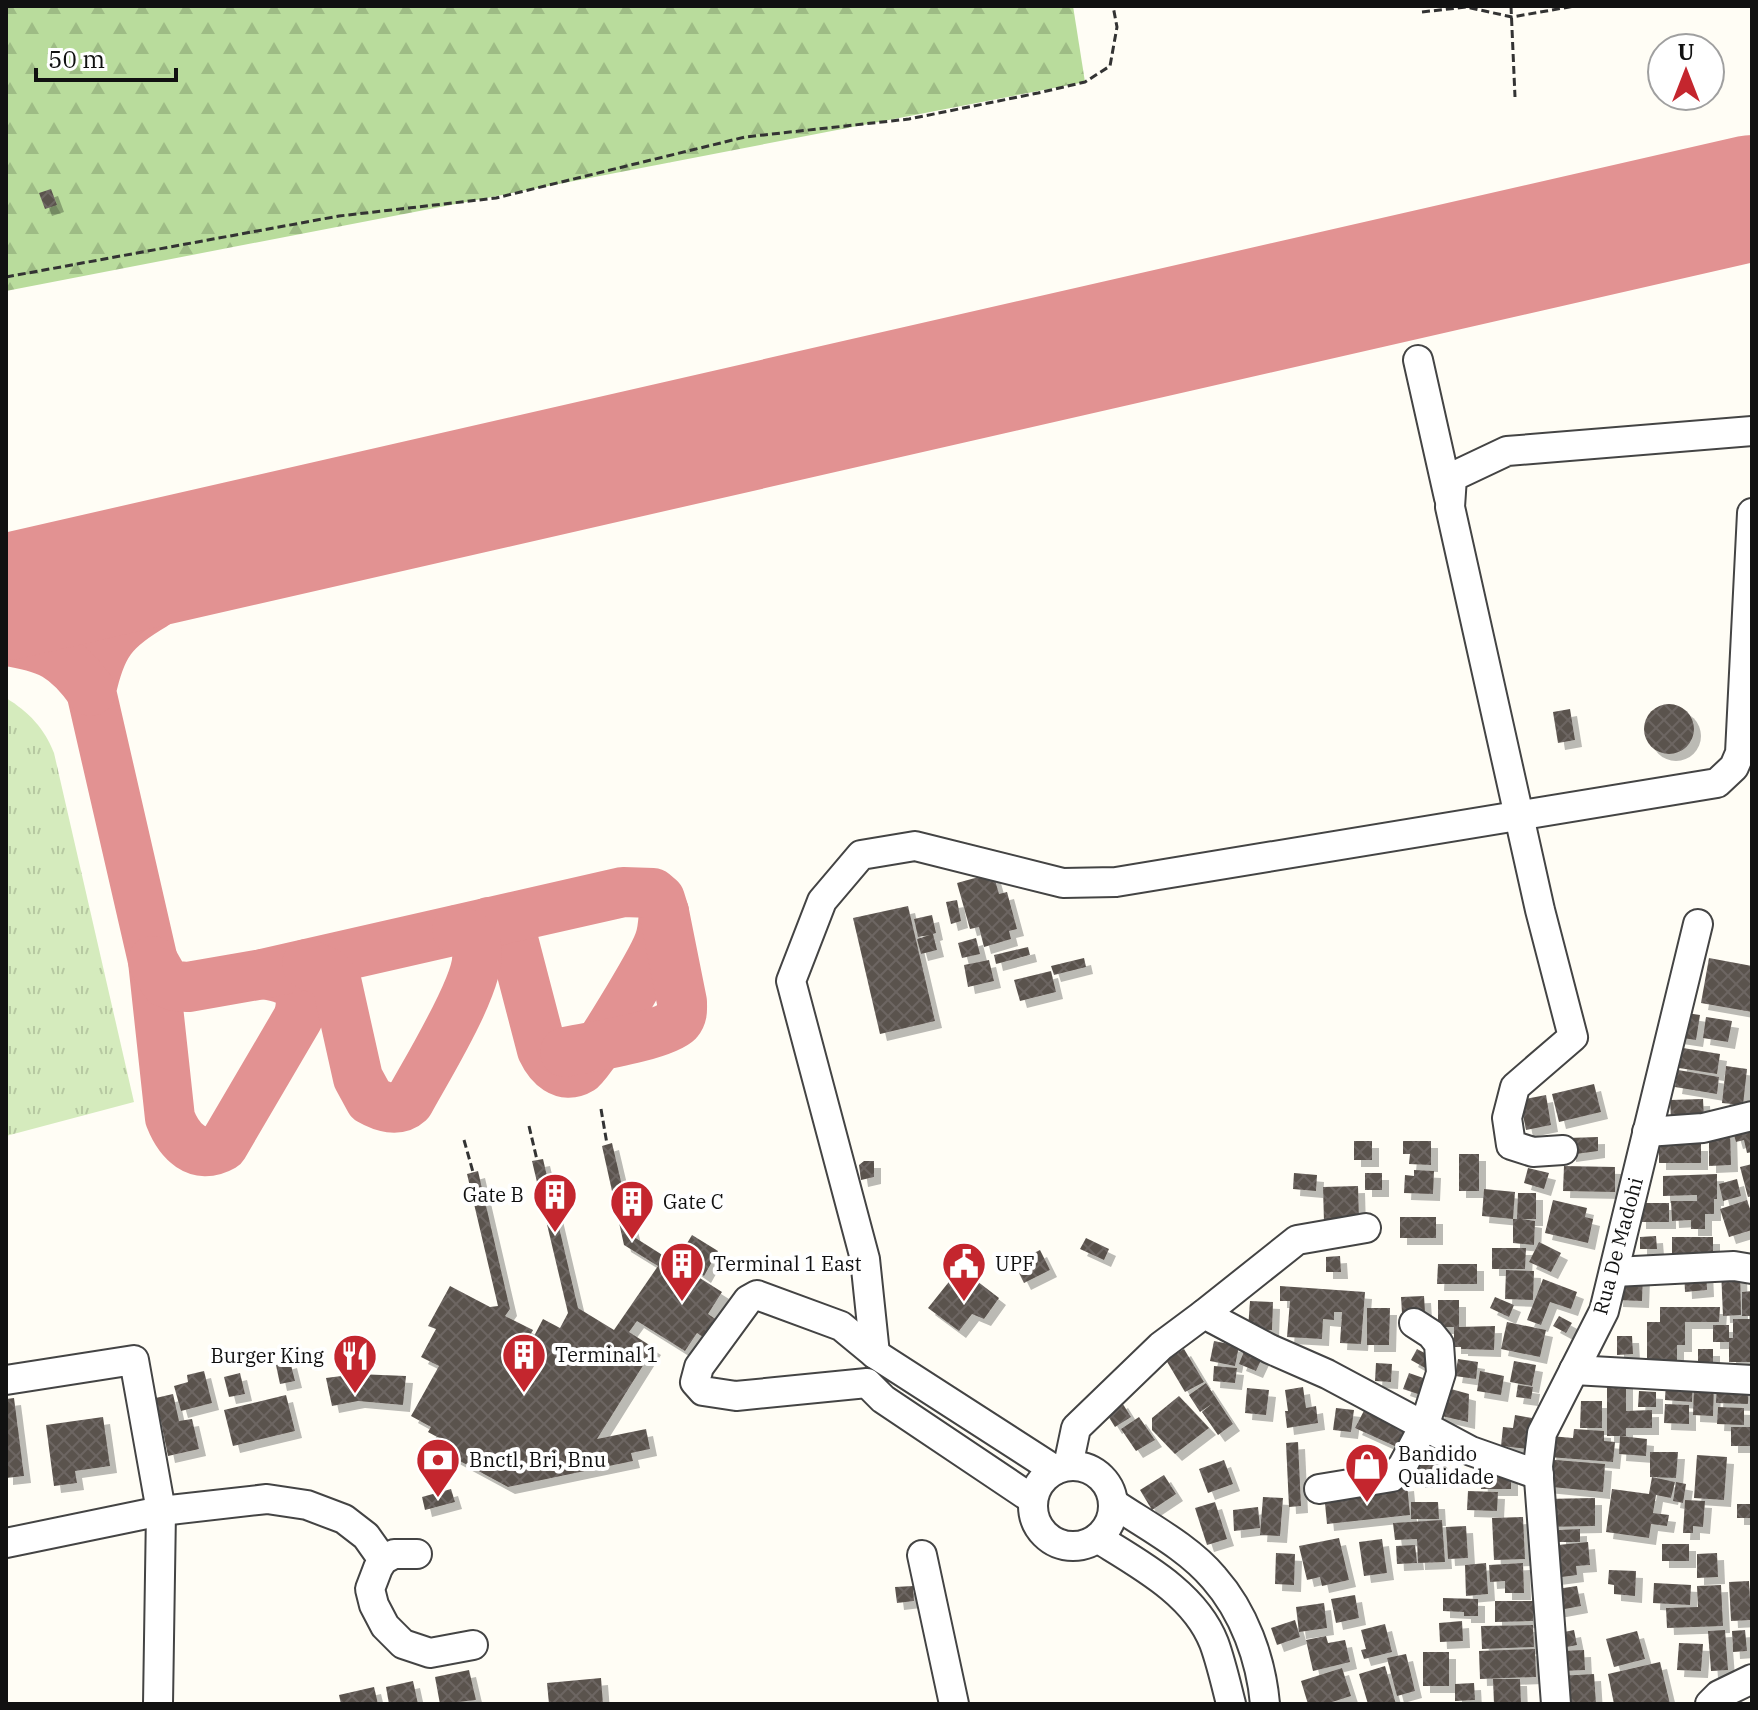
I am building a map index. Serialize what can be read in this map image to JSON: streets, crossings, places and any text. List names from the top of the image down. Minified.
{"streets":{"street":["Rua De Madohi"]},"places":{"building":["Gate B","Gate C","Terminal 1 East","Terminal 1"],"public building":["UPF"],"restaurant":["Burger King"],"bank":["Bnctl, Bri, Bnu"],"shop":["Bandido Qualidade"]},"scale_bar":"50 m","north":"top"}
